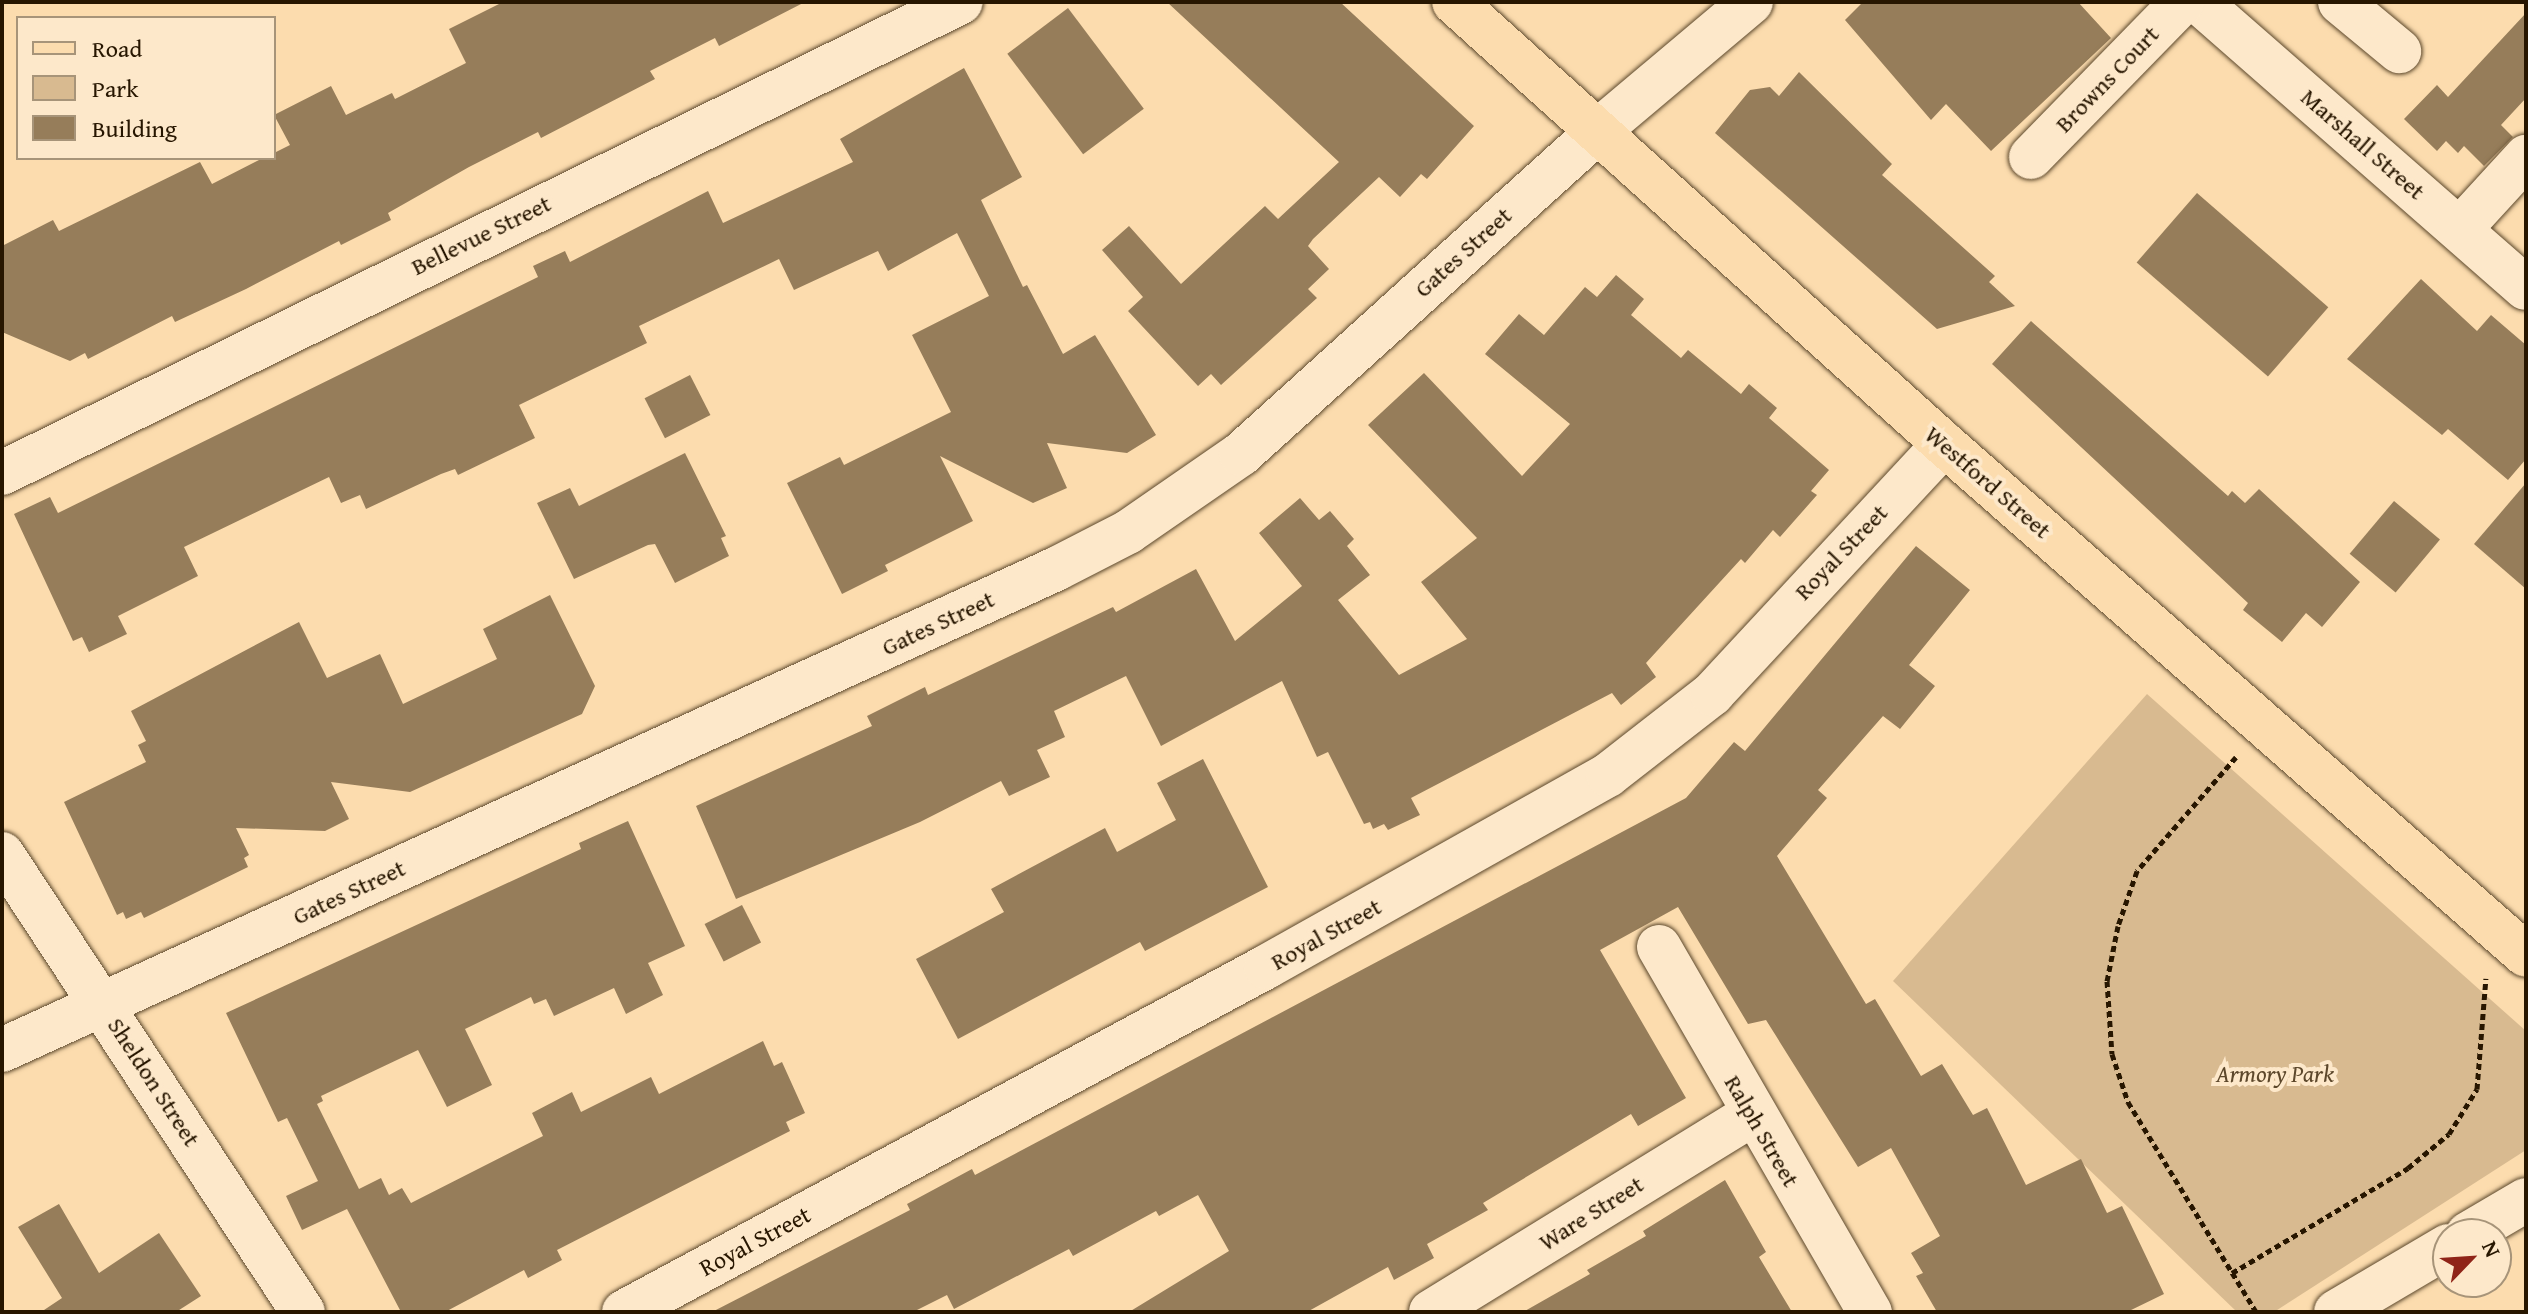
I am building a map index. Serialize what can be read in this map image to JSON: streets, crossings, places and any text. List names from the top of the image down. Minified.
{"streets":{"main road":["Westford Street"],"street":["Browns Court","Marshall Street","Bellevue Street","Gates Street","Royal Street","Sheldon Street","Ralph Street","Ware Street"]},"crossings":[["Gates Street","Westford Street"],["Gates Street","Sheldon Street"],["Westford Street","Royal Street"],["Ralph Street","Ware Street"]],"parks":["Armory Park"],"legend":["Road","Park","Building"],"north":"top right"}
